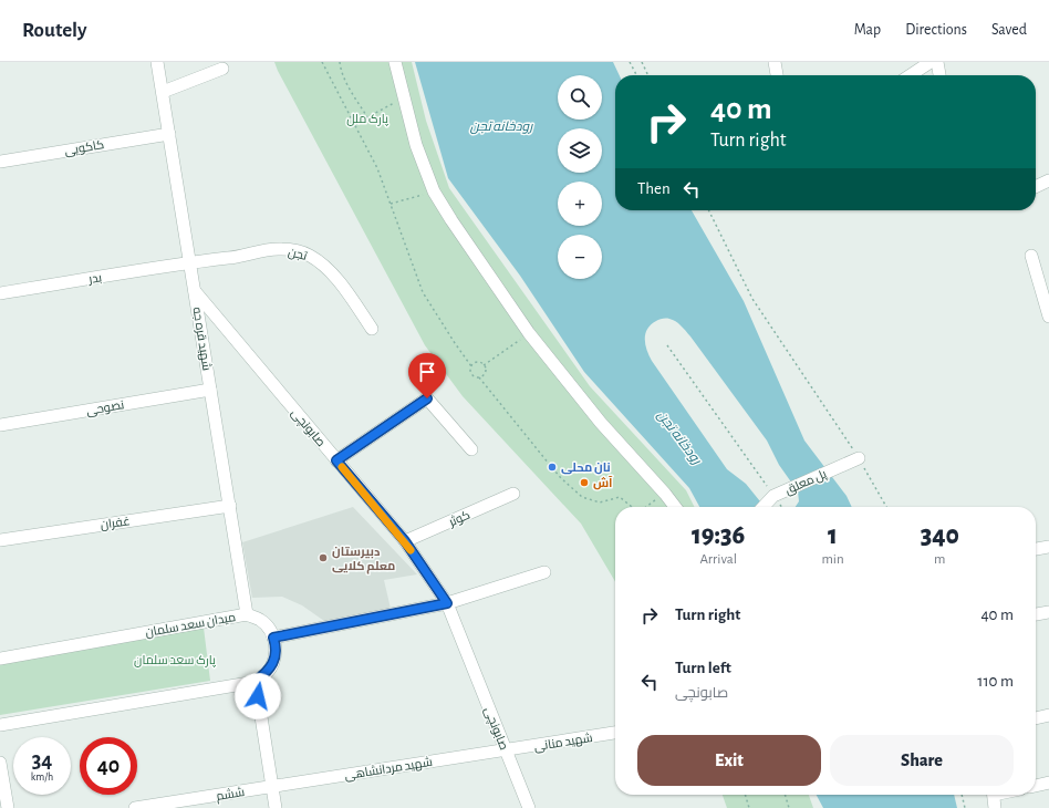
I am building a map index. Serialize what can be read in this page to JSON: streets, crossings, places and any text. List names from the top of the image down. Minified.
{"streets":{"street":["کاکویی","تجن","بدر","شهید قره جه","نصوحی","صابونچی","پل معلق","کوثر","غفران","میدان سعد سلمان","شهید منانی","شهید مردانشاهی","ششم"]},"crossings":[["کاکویی","شهید قره جه"],["تجن","بدر"],["تجن","شهید قره جه"],["بدر","شهید قره جه"],["شهید قره جه","نصوحی"],["شهید قره جه","صابونچی"],["شهید قره جه","غفران"],["شهید قره جه","میدان سعد سلمان"],["صابونچی","کوثر"],["صابونچی","شهید منانی"],["صابونچی","شهید مردانشاهی"],["شهید منانی","شهید مردانشاهی"],["شهید مردانشاهی","ششم"]],"water":["رودخانه تجن"],"parks":["پارک ملل","پارک سعد سلمان"],"places":["نان محلی","آش","دبیرستان معلم کلایی"],"page":{"header":"Routely","nav":["Map","Directions","Saved"],"map_buttons":["+","−"],"turn":["40 m","Turn right"],"then":"Then","eta":["19:36","Arrival","1","min","340","m"],"list":[{"name":"Turn right","value":"40 m"},{"name":"Turn left","note":"صابونچی","value":"110 m"}],"buttons":["Exit","Share"],"speed":"34 km/h","limit":"40"}}
